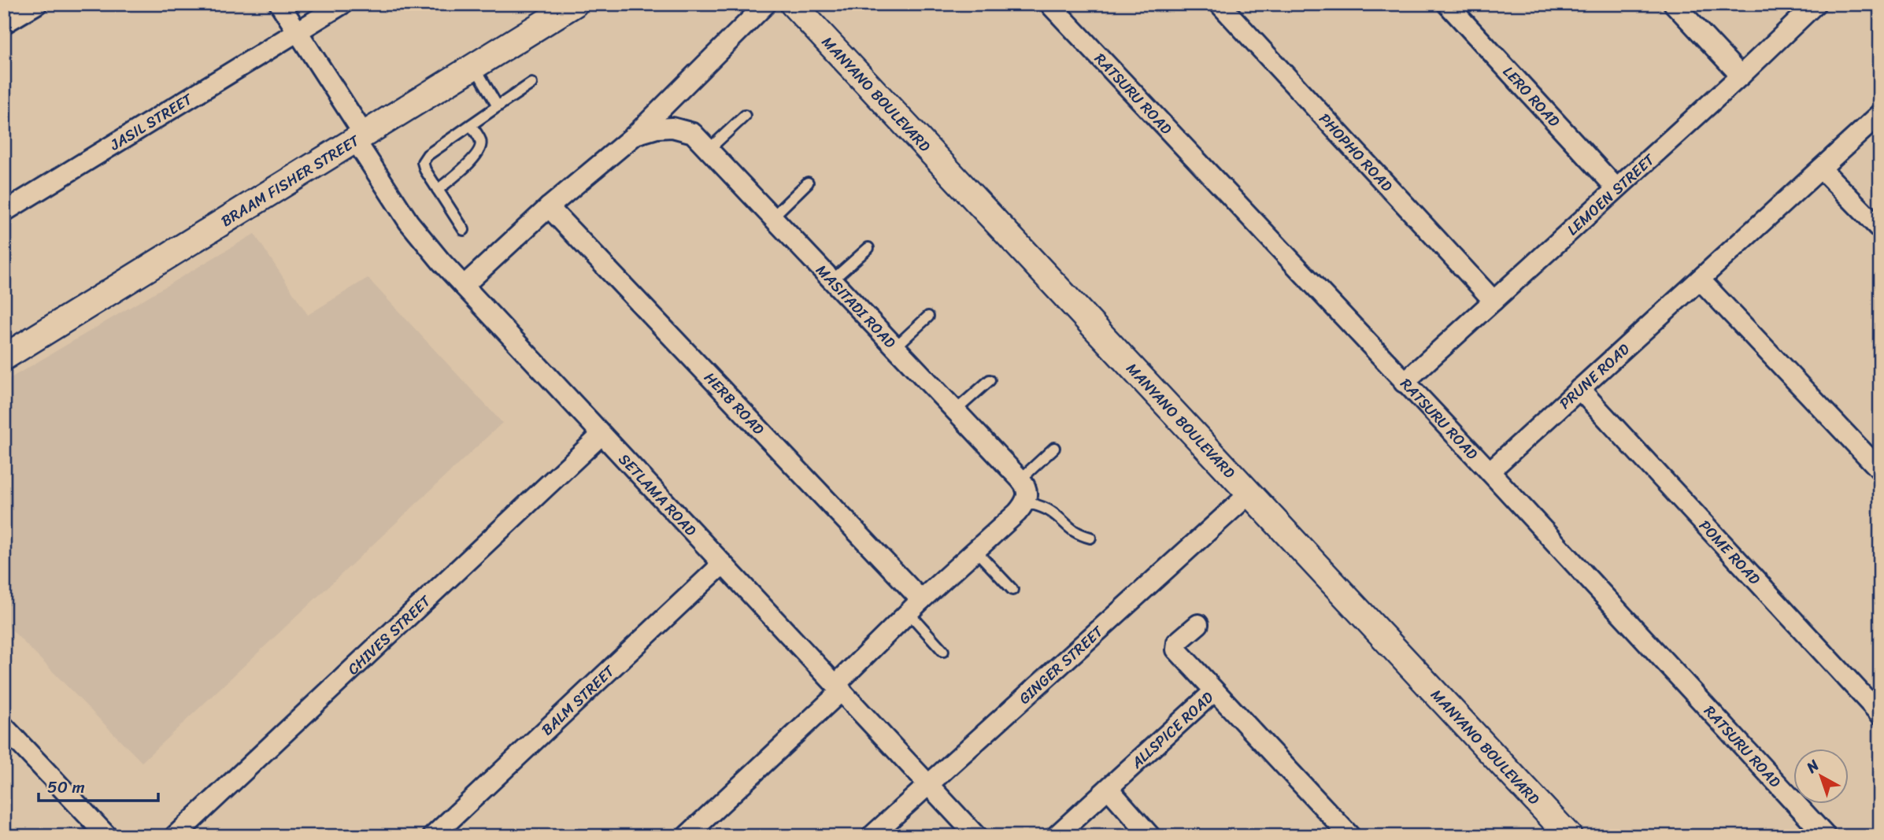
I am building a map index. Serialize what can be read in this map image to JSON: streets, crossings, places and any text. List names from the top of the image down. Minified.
{"streets":{"street":["MANYANO BOULEVARD","RATSURU ROAD","LERO ROAD","JASIL STREET","PHOPHO ROAD","BRAAM FISHER STREET","LEMOEN STREET","MASITADI ROAD","PRUNE ROAD","HERB ROAD","SETLAMA ROAD","POME ROAD","CHIVES STREET","GINGER STREET","BALM STREET","ALLSPICE ROAD"]},"crossings":[["MANYANO BOULEVARD","GINGER STREET"],["RATSURU ROAD","LEMOEN STREET"],["RATSURU ROAD","PRUNE ROAD"],["LERO ROAD","LEMOEN STREET"],["JASIL STREET","SETLAMA ROAD"],["PHOPHO ROAD","LEMOEN STREET"],["BRAAM FISHER STREET","SETLAMA ROAD"],["MASITADI ROAD","HERB ROAD"],["MASITADI ROAD","SETLAMA ROAD"],["PRUNE ROAD","POME ROAD"],["SETLAMA ROAD","CHIVES STREET"],["SETLAMA ROAD","GINGER STREET"],["SETLAMA ROAD","BALM STREET"]],"scale_bar":"50 m","north":"top left"}
